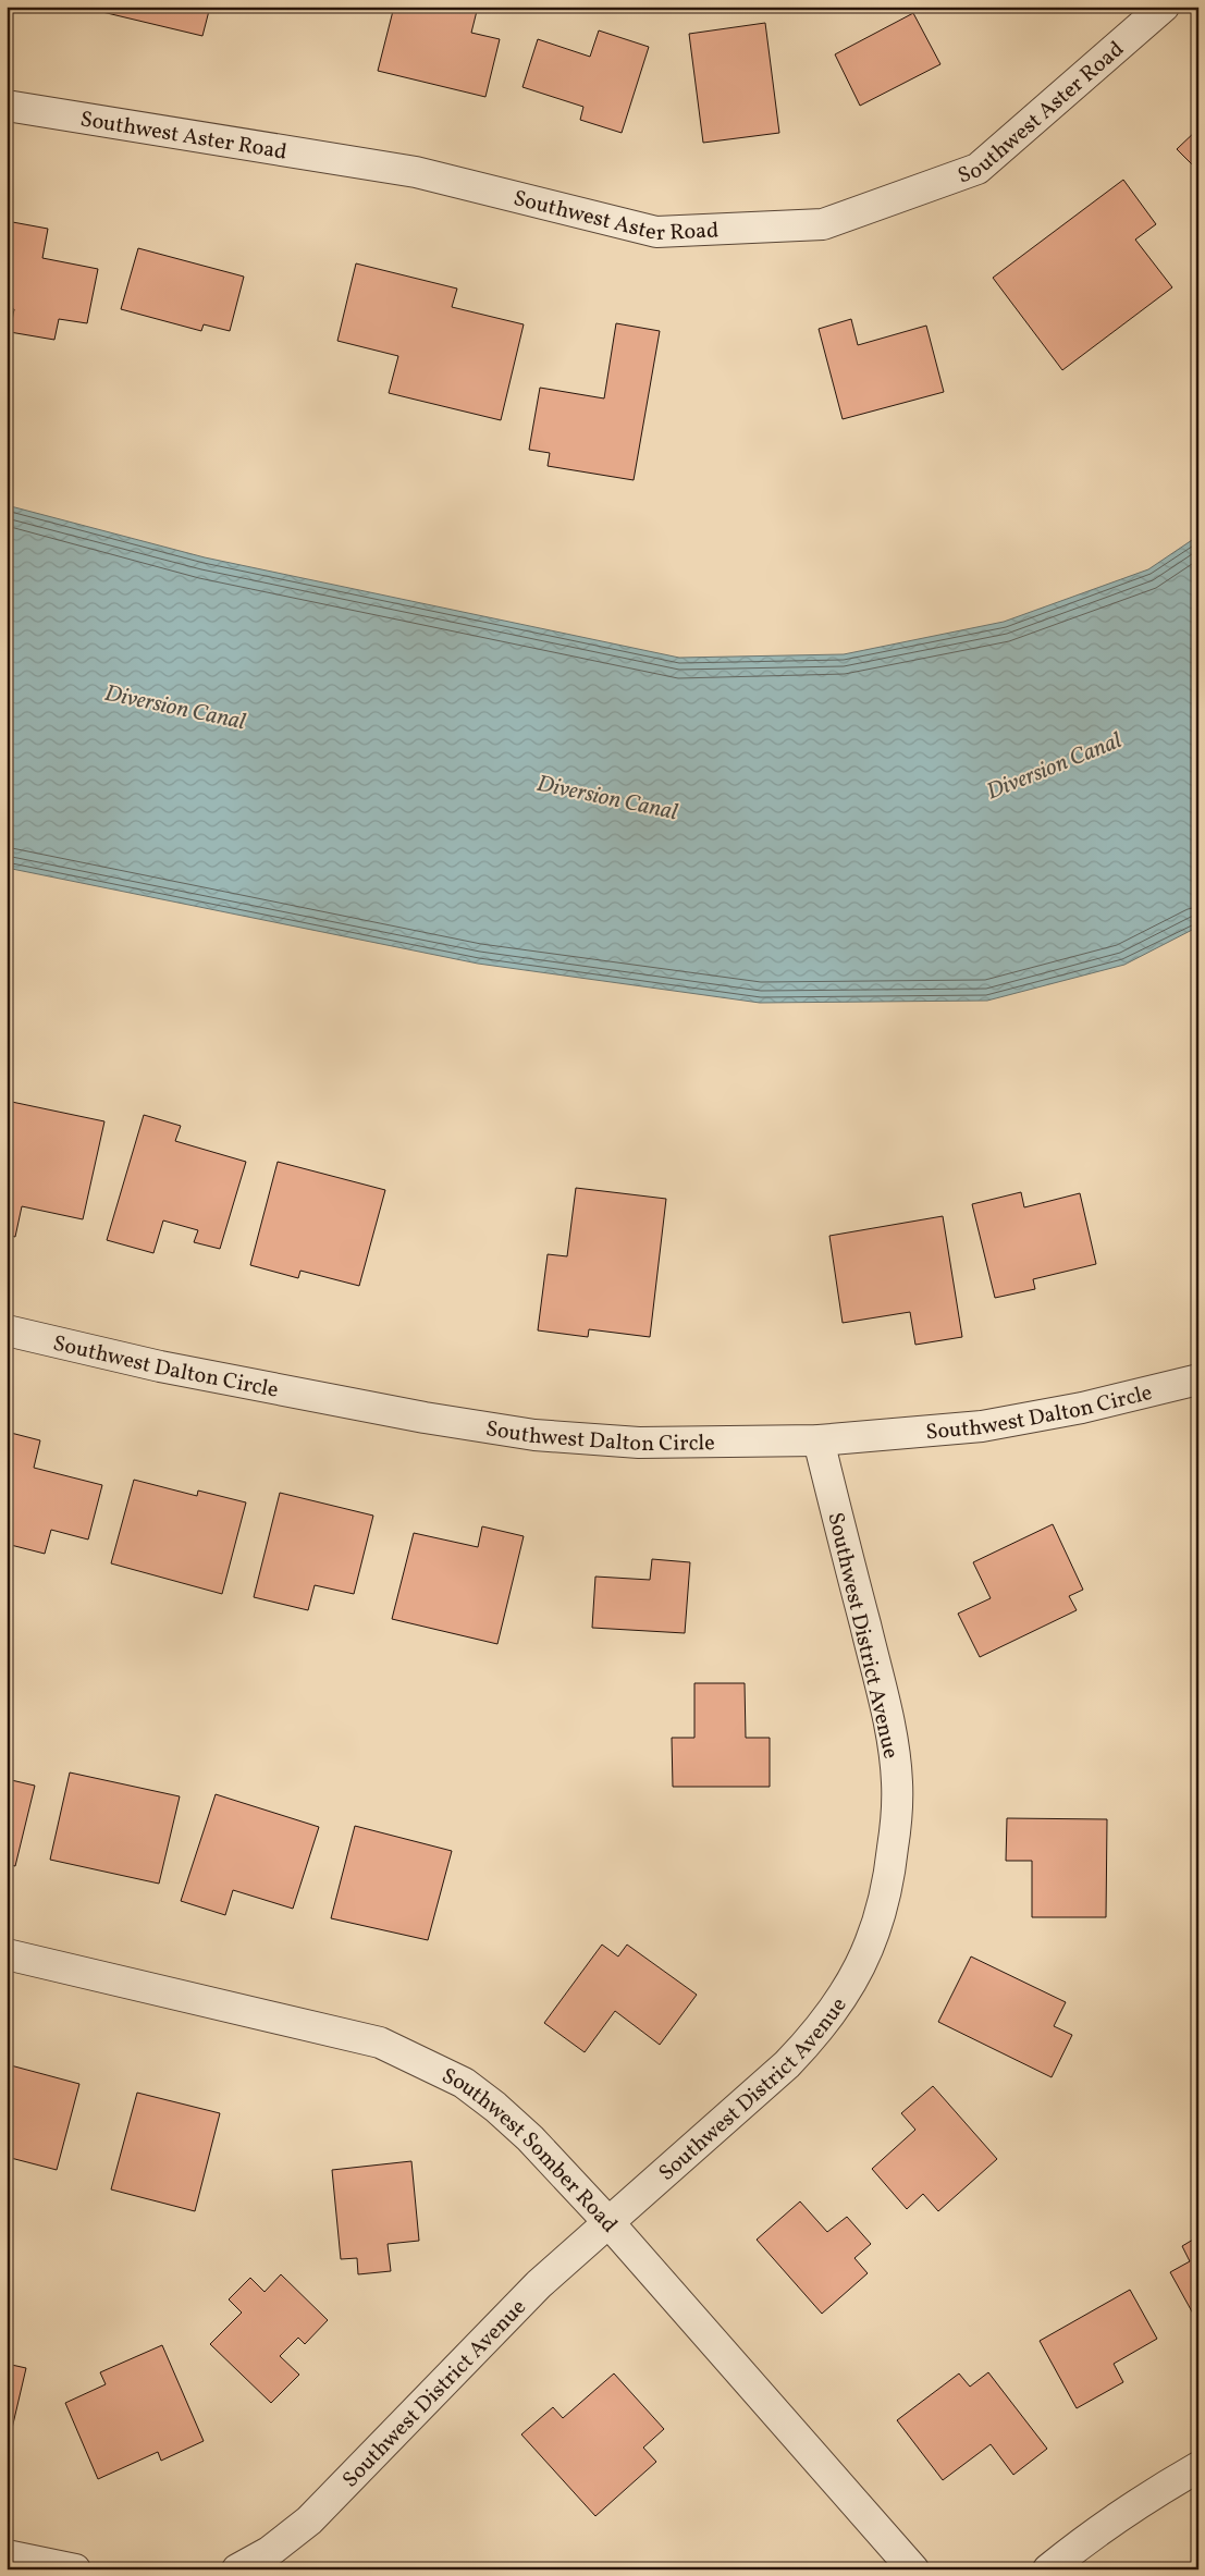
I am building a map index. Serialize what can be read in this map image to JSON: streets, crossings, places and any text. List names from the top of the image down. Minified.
{"streets":{"street":["Southwest Aster Road","Southwest Dalton Circle","Southwest District Avenue","Southwest Somber Road"]},"crossings":[["Southwest Dalton Circle","Southwest District Avenue"],["Southwest District Avenue","Southwest Somber Road"]],"water":["Diversion Canal"]}
